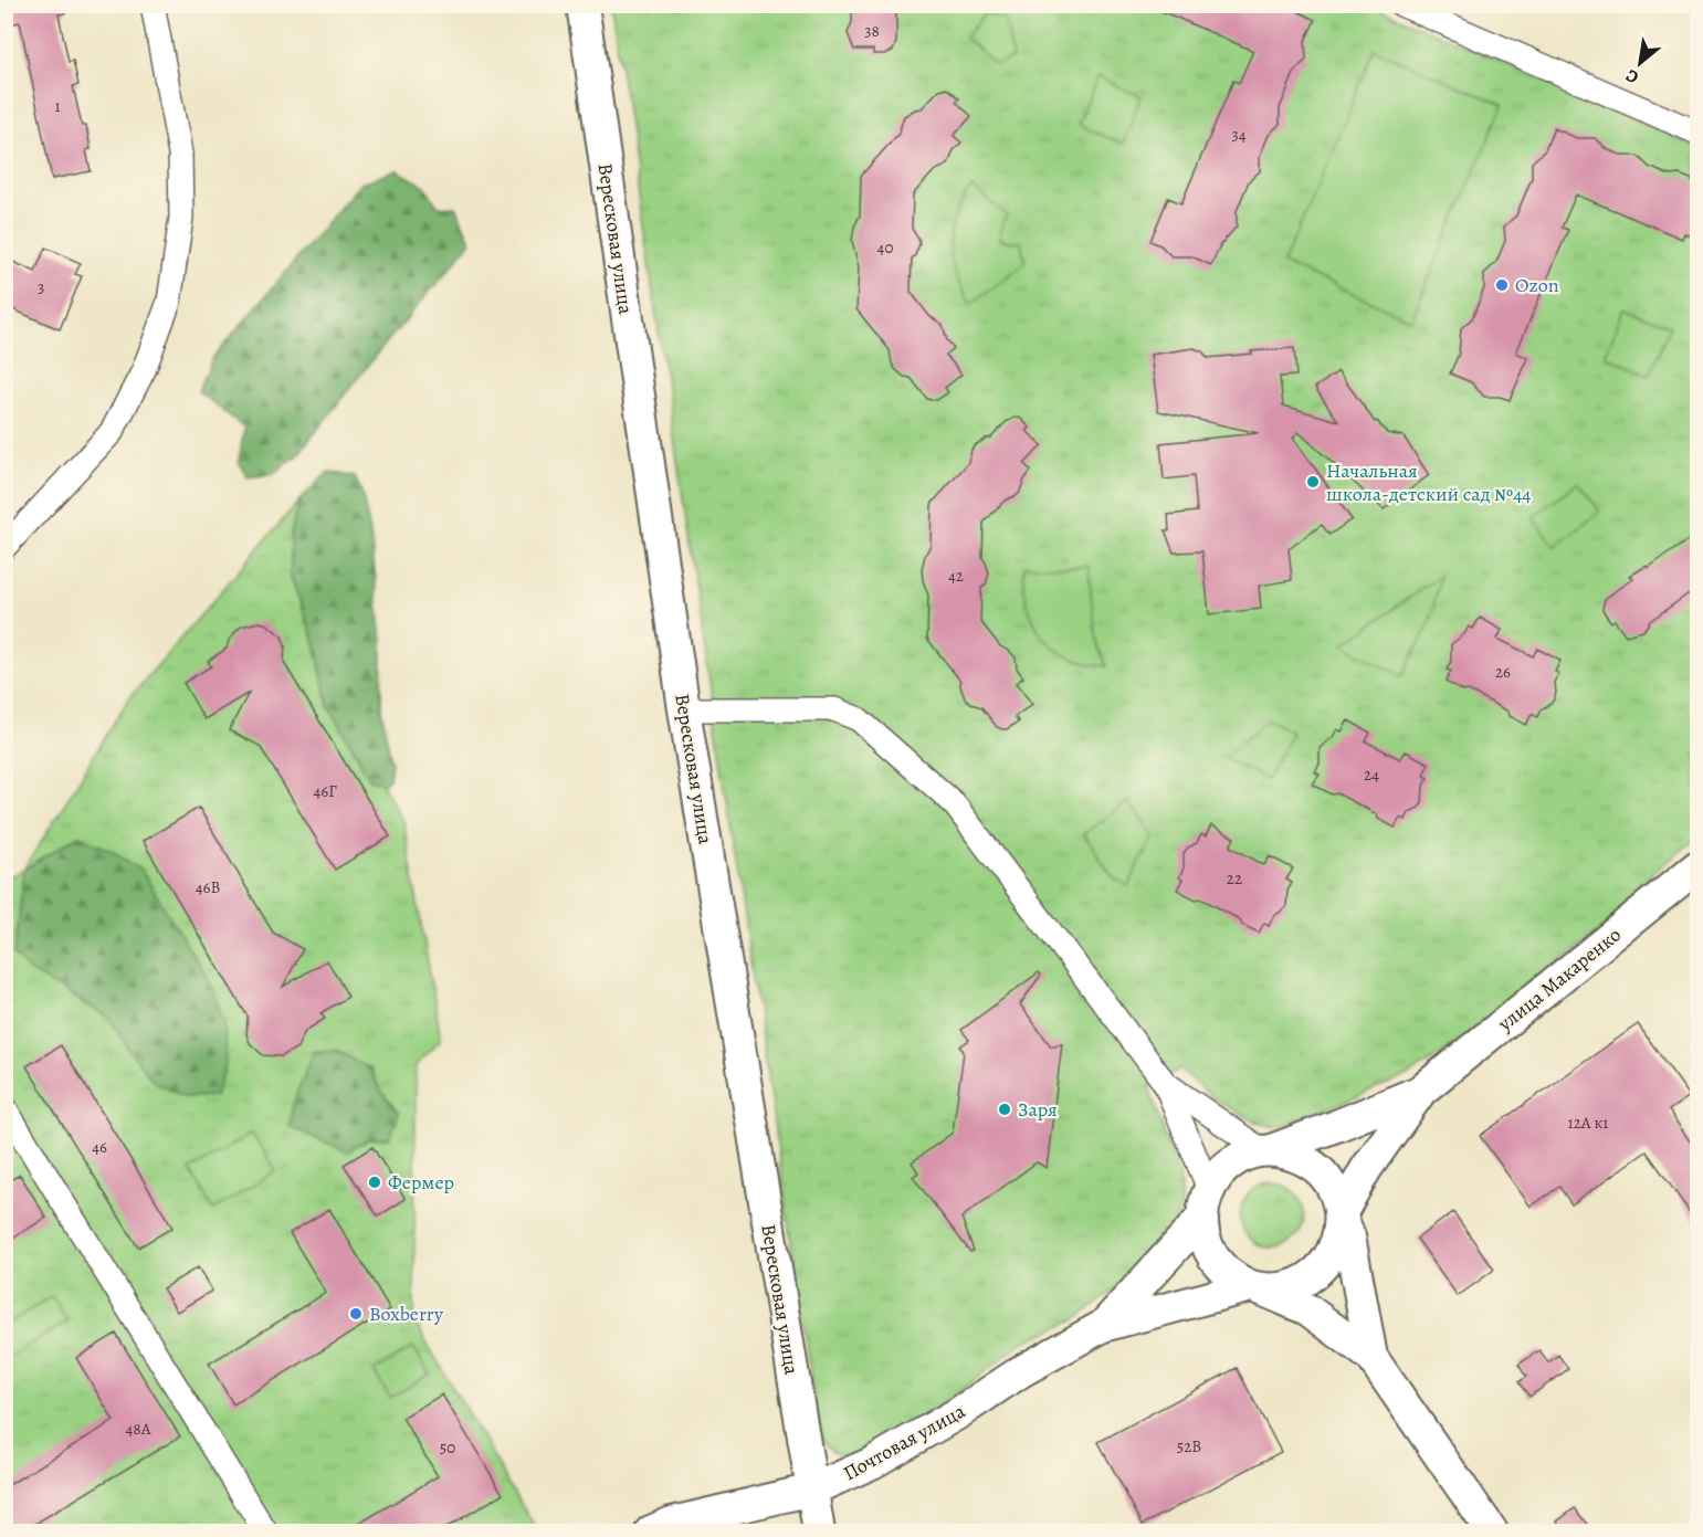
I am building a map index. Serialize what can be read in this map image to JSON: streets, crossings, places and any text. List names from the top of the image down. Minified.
{"streets":{"street":["Вересковая улица","улица Макаренко","Почтовая улица"]},"crossings":[["Вересковая улица","Почтовая улица"],["улица Макаренко","Почтовая улица"]],"places":["Ozon","Начальная школа-детский сад №44","Заря","Фермер","Boxberry"],"house_numbers":["38","1","34","40","3","42","26","24","46Г","22","46В","12А к1","46","48А","52В","50"],"north":"bottom left"}
